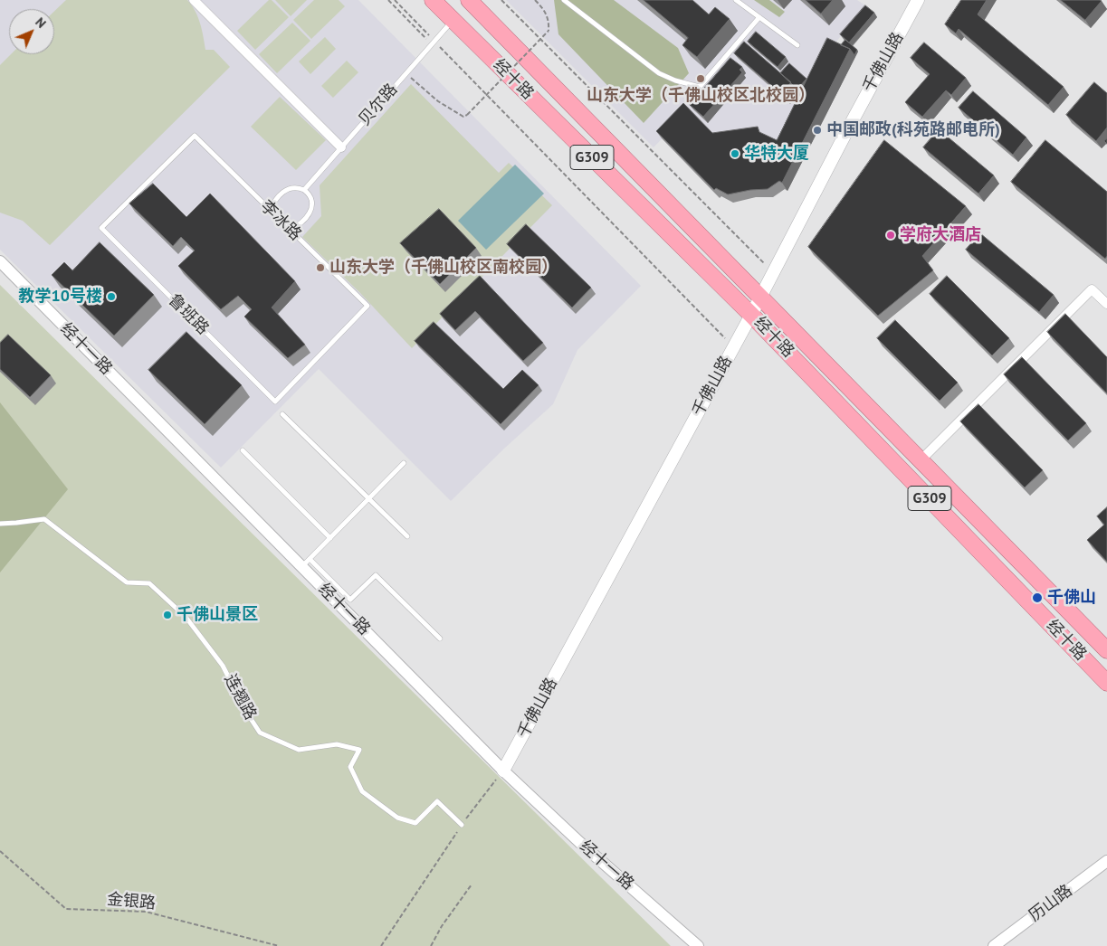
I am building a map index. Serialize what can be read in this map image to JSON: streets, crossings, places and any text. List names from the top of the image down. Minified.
{"streets":{"highway":["经十路","G309"],"main road":["千佛山路"],"street":["经十一路","历山路"],"lane":["贝尔路","李冰路","鲁班路","连翘路"],"path":["金银路"]},"crossings":[["千佛山路","经十路"],["千佛山路","经十一路"],["经十路","贝尔路"],["贝尔路","李冰路"],["李冰路","鲁班路"]],"places":["山东大学（千佛山校区北校园）","中国邮政(科苑路邮电所)","华特大厦","学府大酒店","山东大学（千佛山校区南校园）","教学10号楼","千佛山","千佛山景区"],"north":"top right"}
